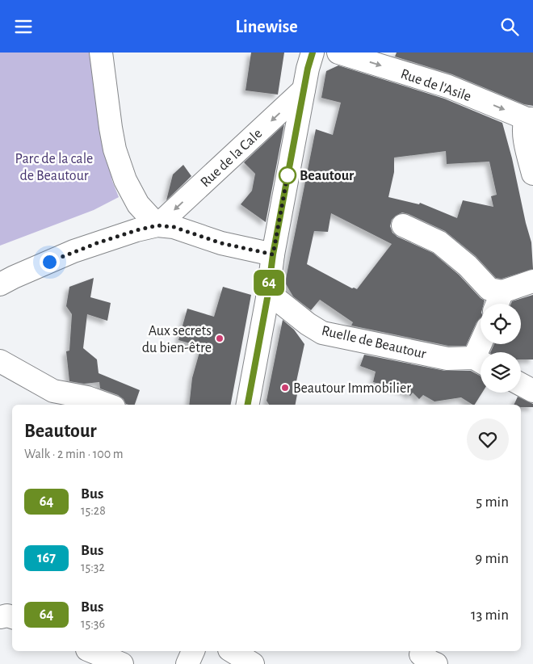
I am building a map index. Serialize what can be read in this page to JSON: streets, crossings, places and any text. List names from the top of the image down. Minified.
{"streets":{"street":["Rue de l'Asile","Rue de la Cale","Ruelle de Beautour"]},"one_way":["Rue de la Cale"],"parks":["Parc de la cale de Beautour"],"places":["Beautour","Aux secrets du bien-être","Beautour Immobilier"],"lines":["bus line 64"],"page":{"header":"Linewise","on_map":"64","heading":["Beautour","Walk · 2 min · 100 m"],"list":[{"mark":"64","name":"Bus","note":"15:28","value":"5 min"},{"mark":"167","name":"Bus","note":"15:32","value":"9 min"},{"mark":"64","name":"Bus","note":"15:36","value":"13 min"}]}}
